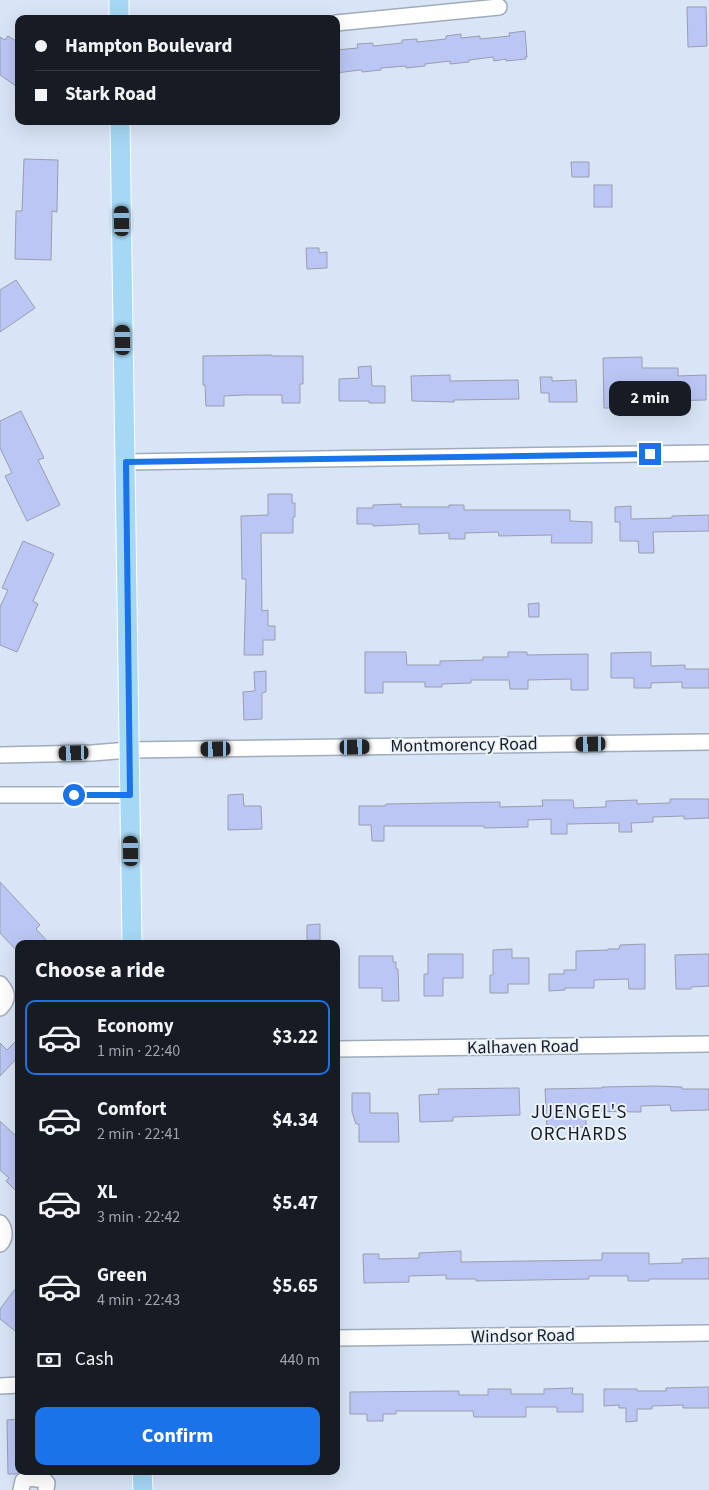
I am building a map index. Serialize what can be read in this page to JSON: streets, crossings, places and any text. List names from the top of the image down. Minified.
{"streets":{"street":["Montmorency Road","Kalhaven Road","Windsor Road"]},"districts":["JUENGEL'S ORCHARDS"],"page":{"banner":["Hampton Boulevard","Stark Road"],"bubble":"2 min","heading":"Choose a ride","list":[{"name":"Economy","note":"1 min · 22:40","value":"$3.22"},{"name":"Comfort","note":"2 min · 22:41","value":"$4.34"},{"name":"XL","note":"3 min · 22:42","value":"$5.47"},{"name":"Green","note":"4 min · 22:43","value":"$5.65"}],"pay":["Cash","440 m"],"buttons":"Confirm"}}
